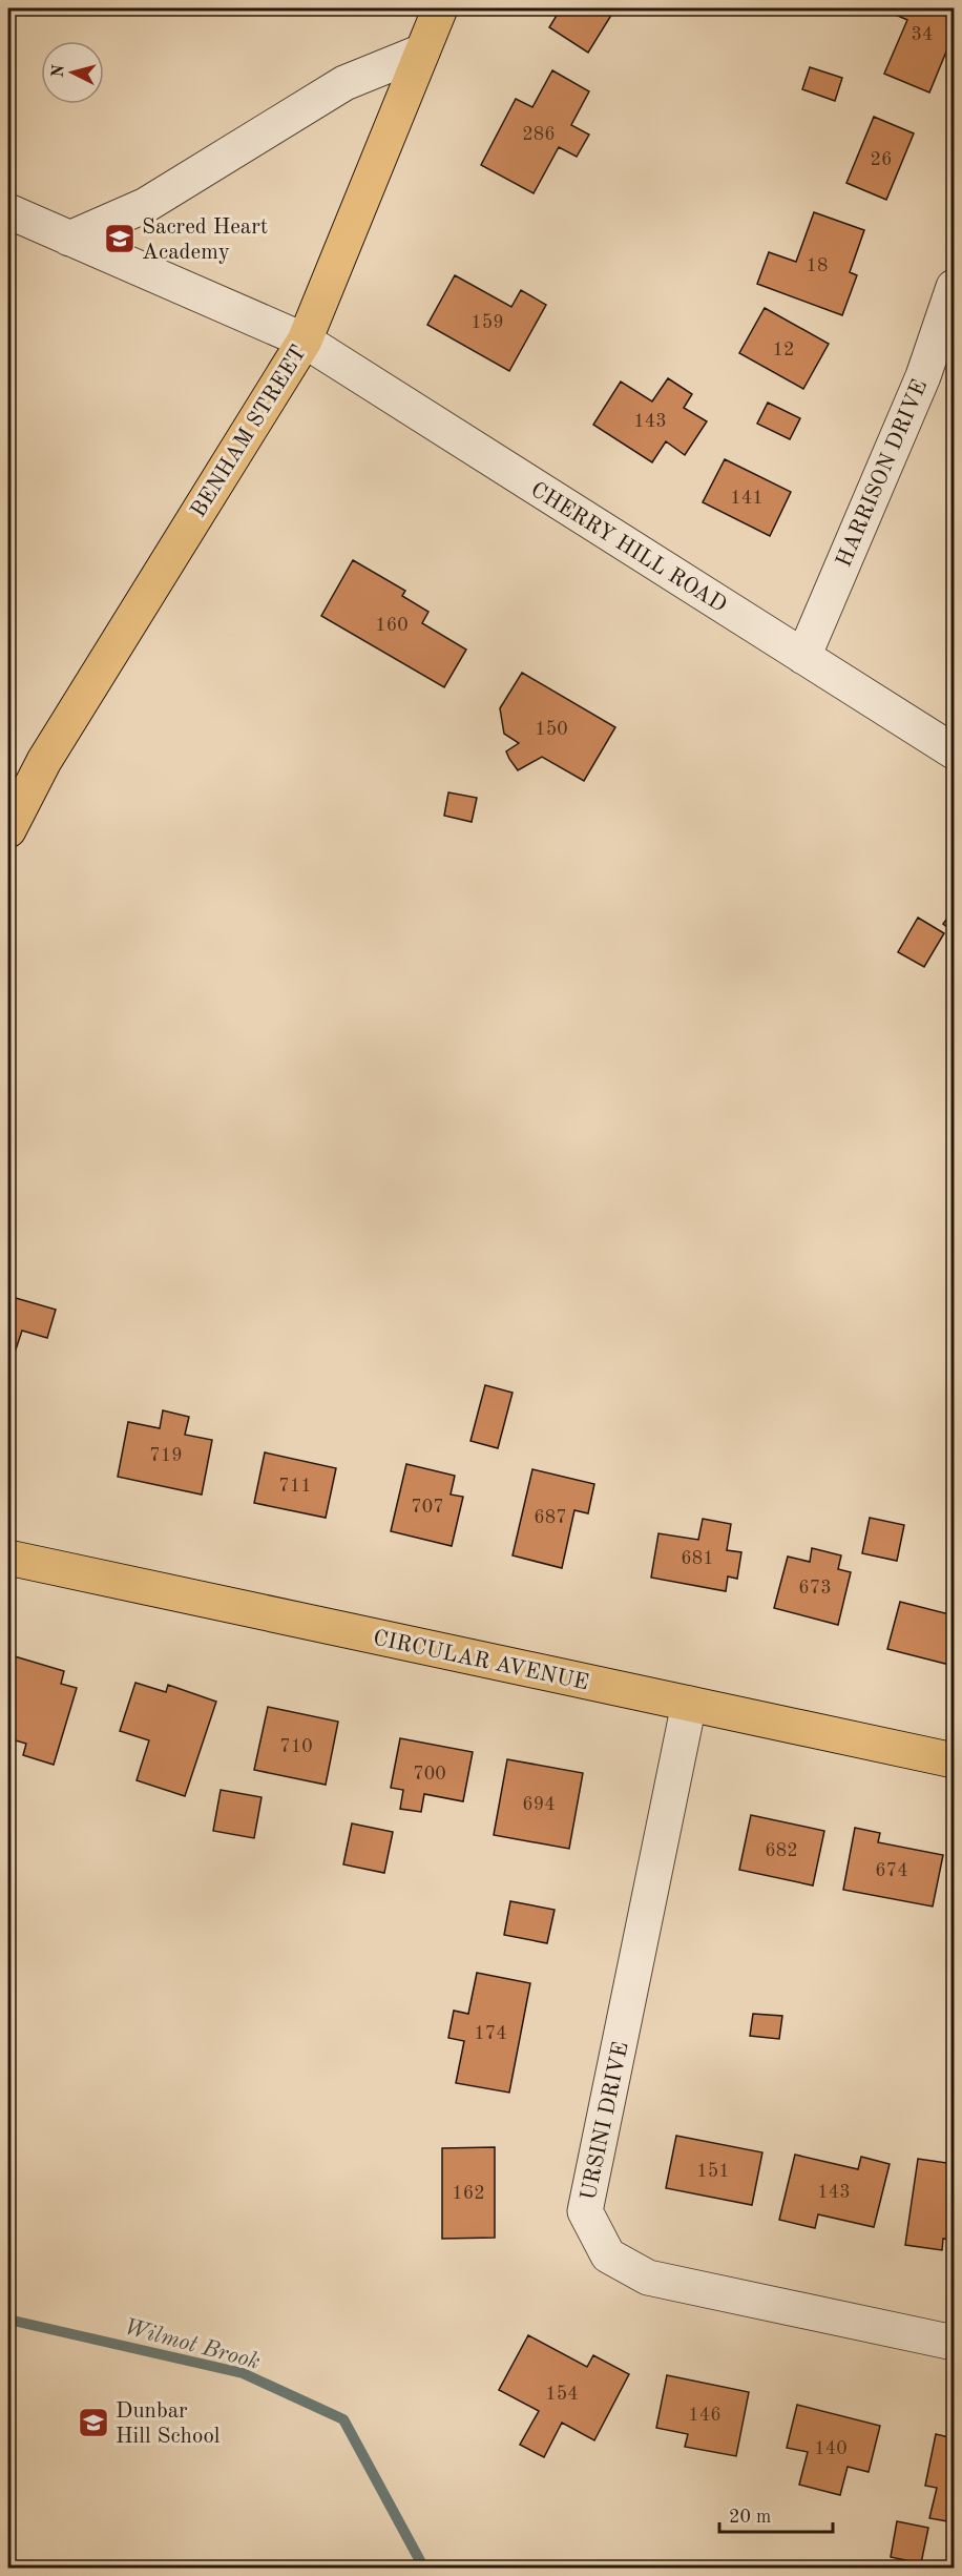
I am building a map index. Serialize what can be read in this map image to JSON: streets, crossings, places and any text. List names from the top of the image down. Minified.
{"streets":{"main road":["BENHAM STREET","CIRCULAR AVENUE"],"street":["HARRISON DRIVE","CHERRY HILL ROAD","URSINI DRIVE"]},"crossings":[["BENHAM STREET","CHERRY HILL ROAD"],["HARRISON DRIVE","CHERRY HILL ROAD"],["CIRCULAR AVENUE","URSINI DRIVE"]],"water":["Wilmot Brook"],"places":{"school or university":["Sacred Heart Academy","Dunbar Hill School"]},"house_numbers":["34","286","26","18","159","12","143","141","160","150","719","711","707","687","681","673","710","700","694","682","674","174","151","143","162","154","146","140"],"scale_bar":"20 m","north":"left"}
